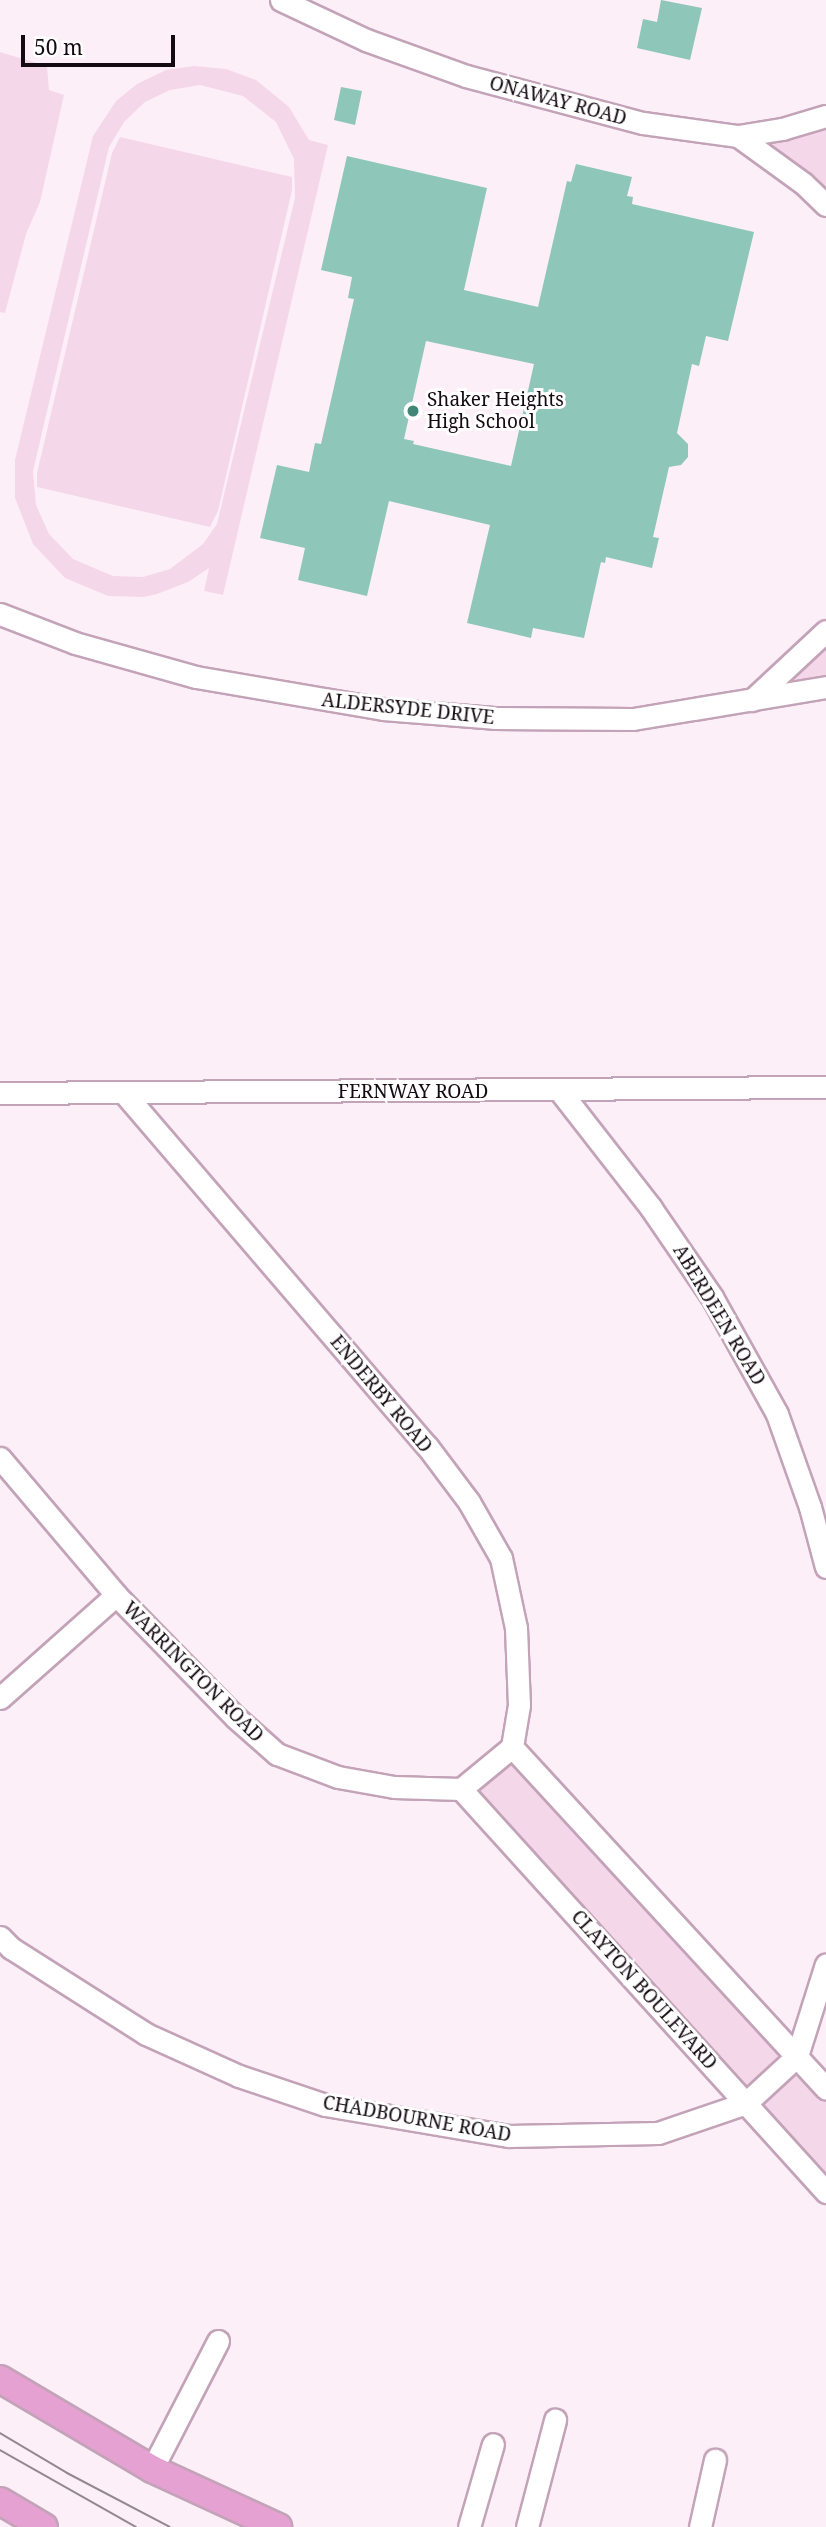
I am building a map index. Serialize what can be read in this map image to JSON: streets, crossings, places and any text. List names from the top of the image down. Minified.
{"streets":{"street":["ONAWAY ROAD","ALDERSYDE DRIVE","FERNWAY ROAD","ABERDEEN ROAD","ENDERBY ROAD","WARRINGTON ROAD","CLAYTON BOULEVARD","CHADBOURNE ROAD"]},"crossings":[["FERNWAY ROAD","ABERDEEN ROAD"],["FERNWAY ROAD","ENDERBY ROAD"],["WARRINGTON ROAD","CLAYTON BOULEVARD"],["CLAYTON BOULEVARD","CHADBOURNE ROAD"]],"places":["Shaker Heights High School"],"scale_bar":"50 m"}
